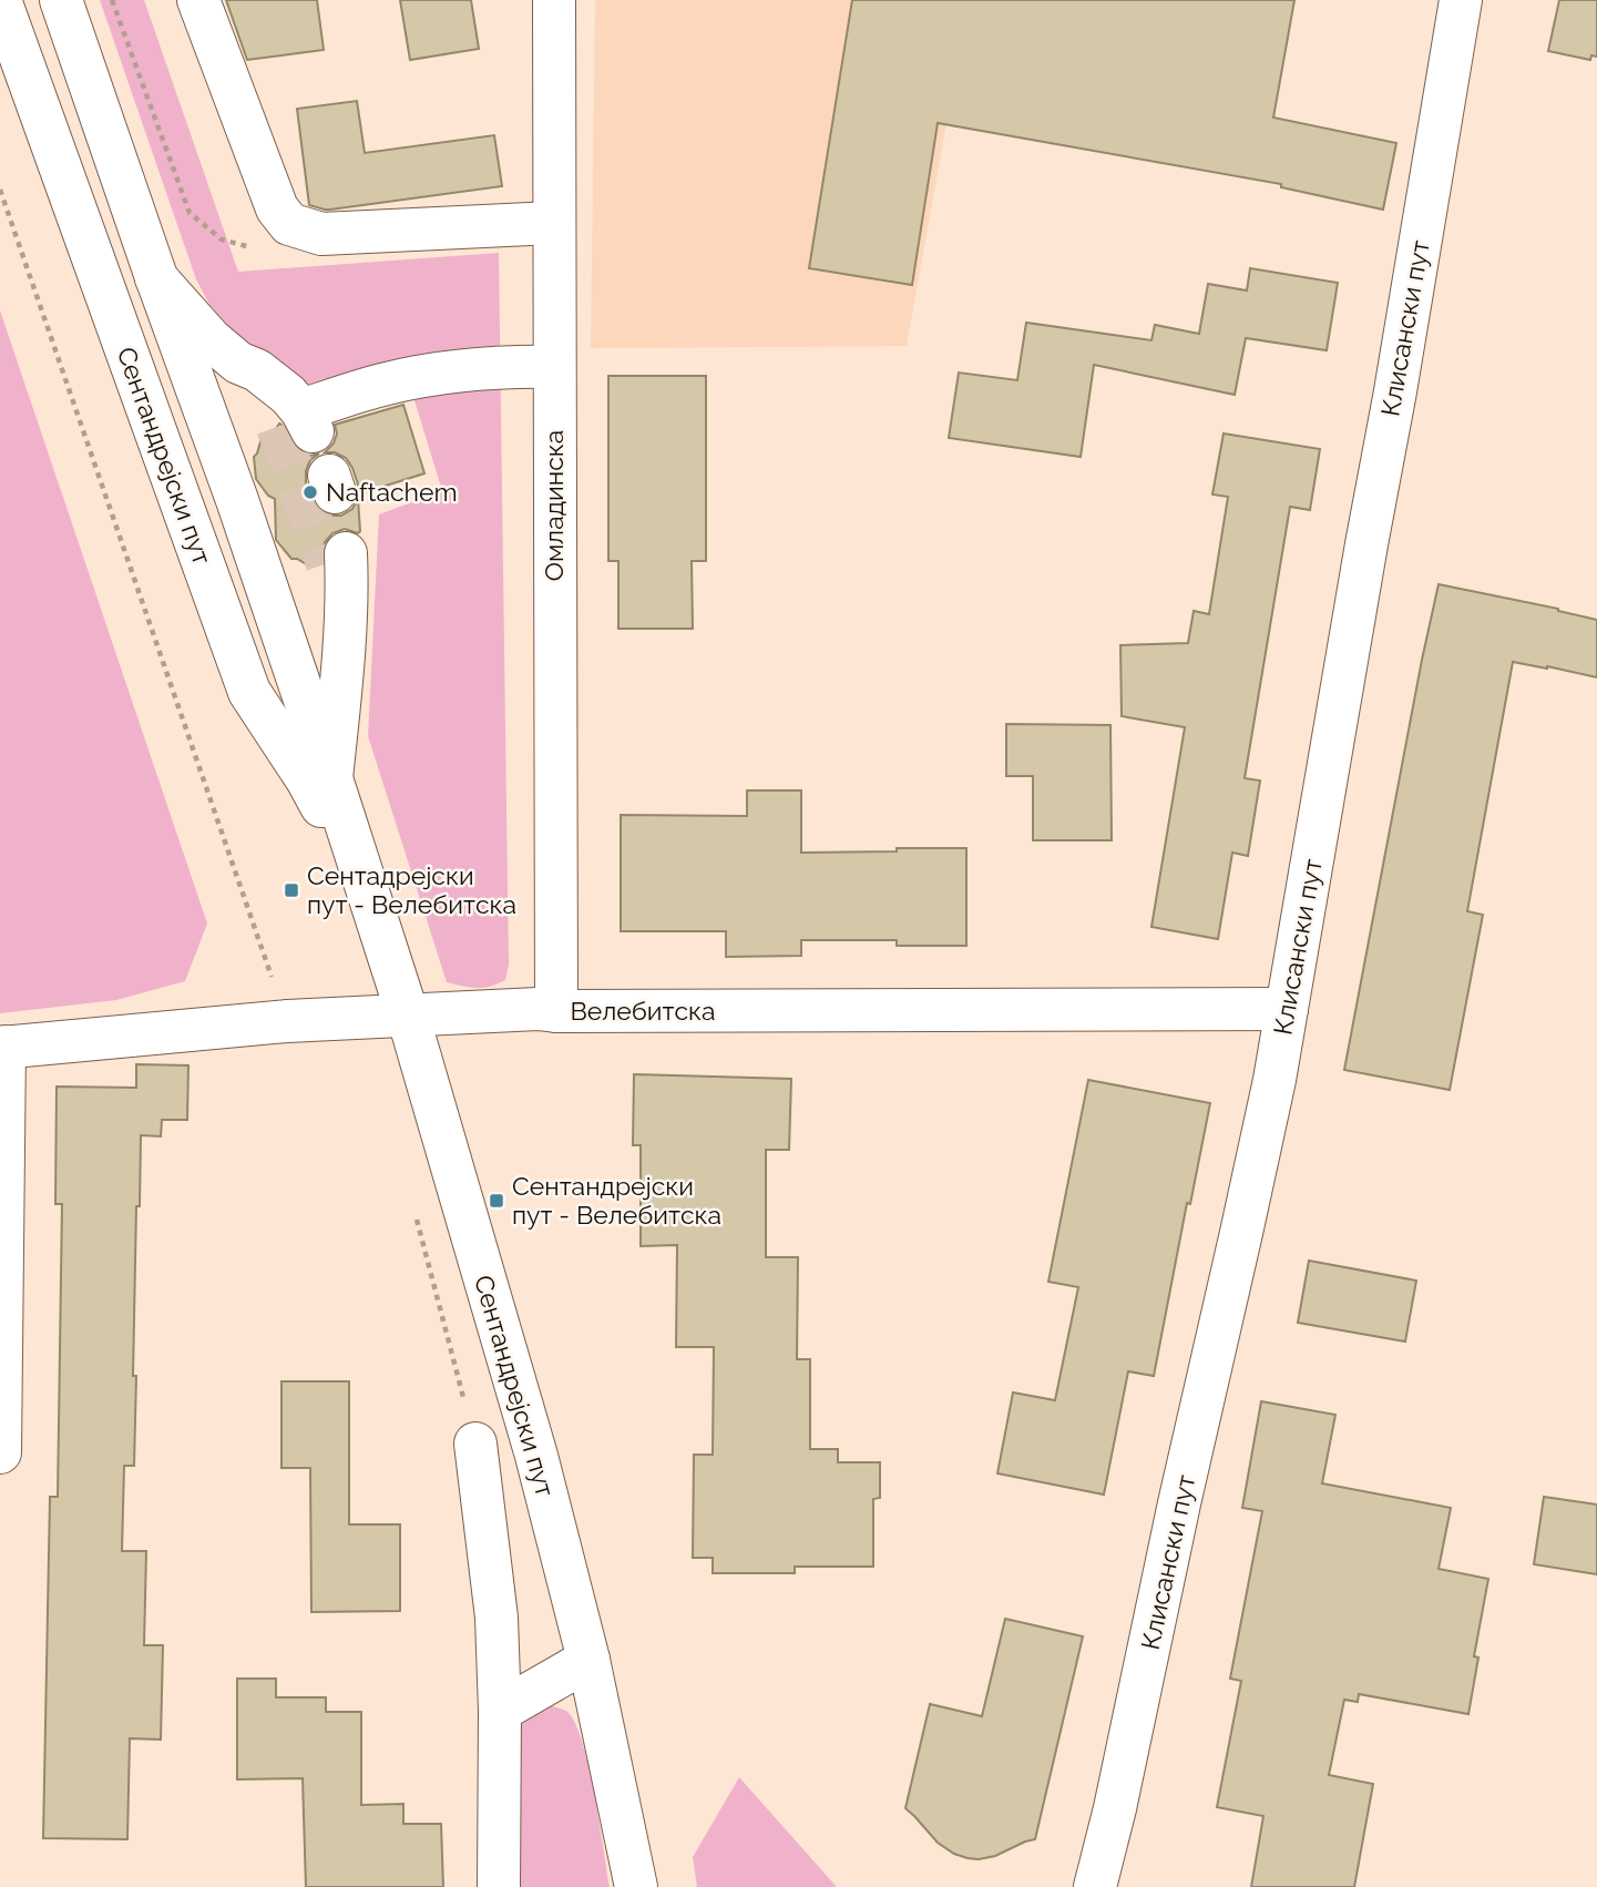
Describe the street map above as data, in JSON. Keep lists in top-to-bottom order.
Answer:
{
  "streets": {
    "street": [
      "Клисански пут",
      "Сентандрејски пут",
      "Омладинска",
      "Велебитска"
    ]
  },
  "crossings": [
    ["Клисански пут", "Велебитска"],
    ["Сентандрејски пут", "Велебитска"],
    ["Омладинска", "Велебитска"]
  ],
  "places": {
    "other": ["Naftachem"],
    "transit": ["Сентадрејски пут - Велебитска", "Сентандрејски пут - Велебитска"]
  }
}
